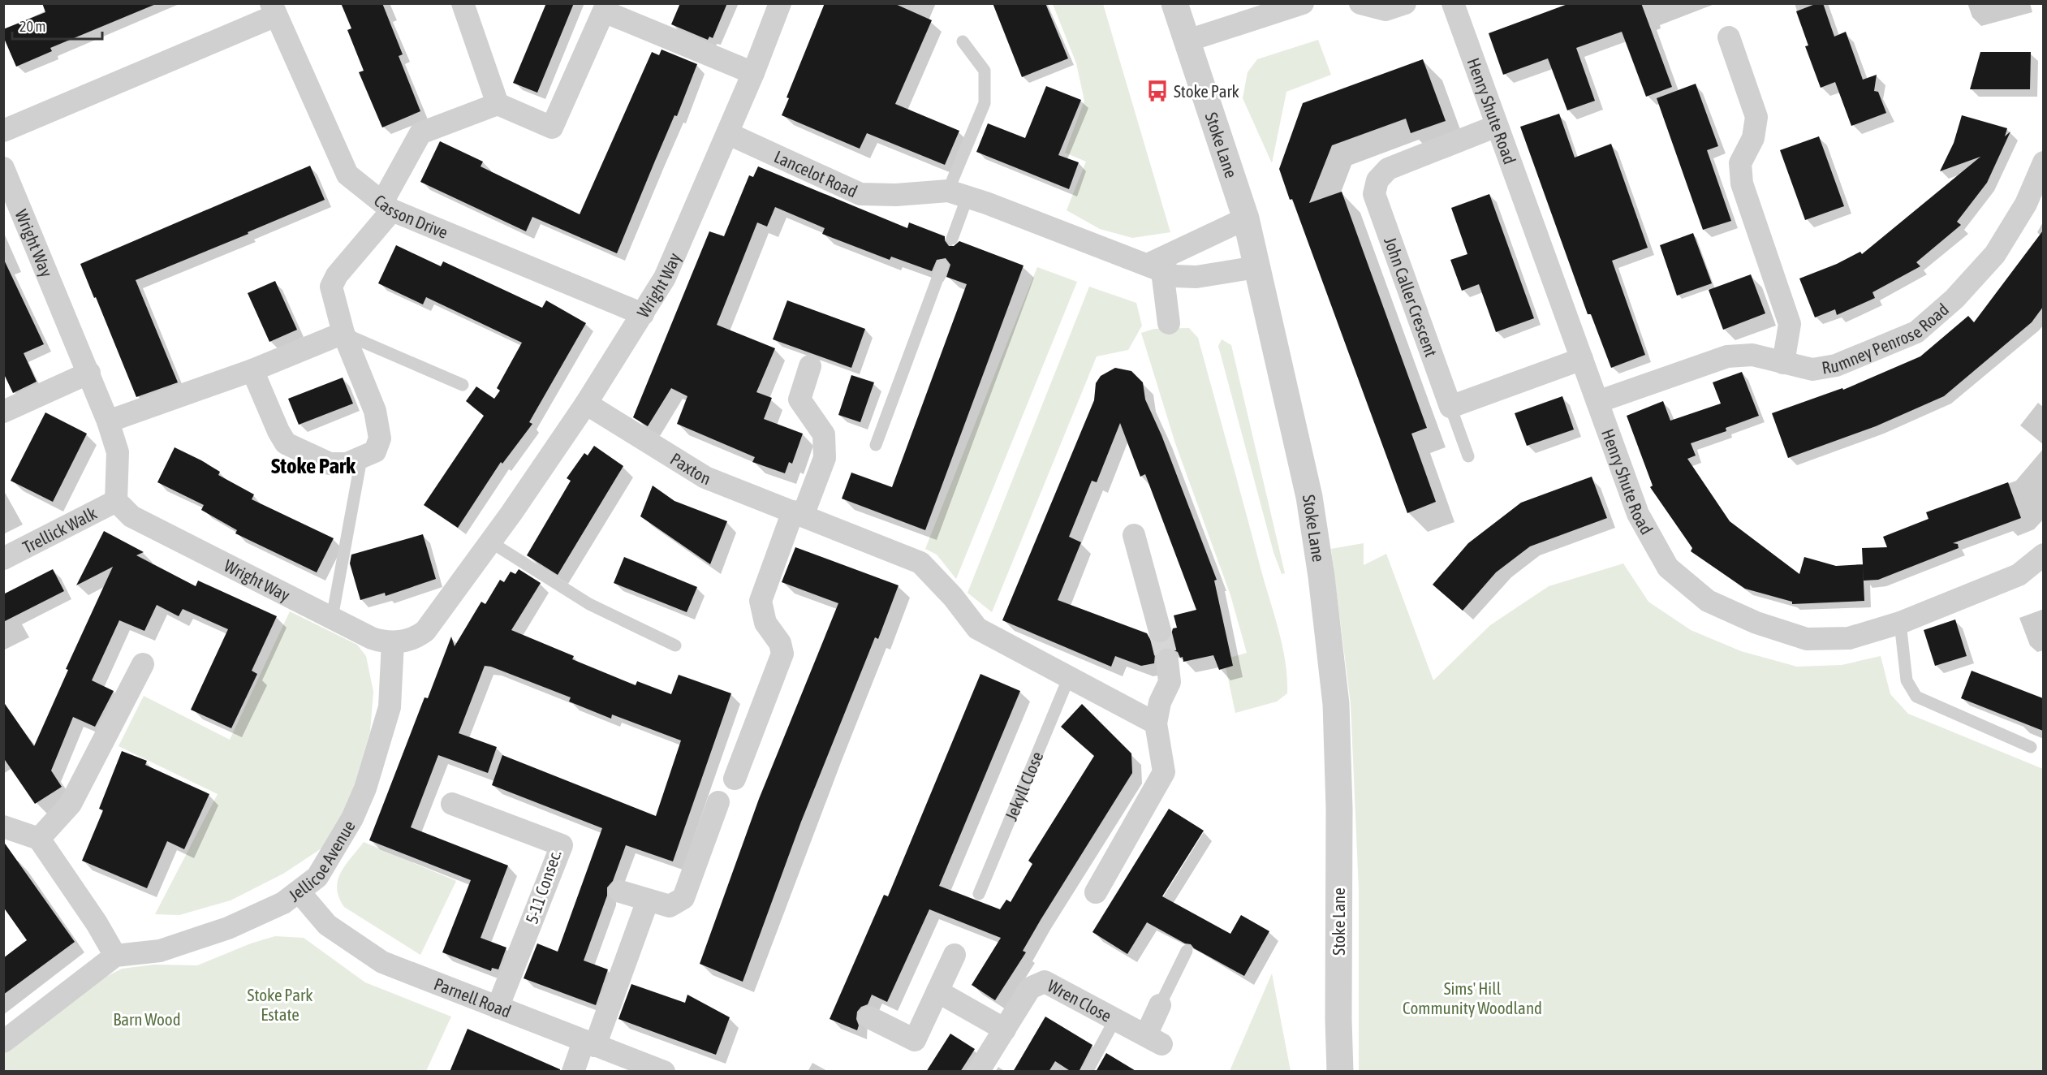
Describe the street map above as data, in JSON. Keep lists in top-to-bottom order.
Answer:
{
  "streets": {
    "street": [
      "Henry Shute Road",
      "Stoke Lane",
      "Lancelot Road",
      "Casson Drive",
      "Wright Way",
      "John Caller Crescent",
      "Rumney Penrose Road",
      "Paxton",
      "Trellick Walk",
      "Jellicoe Avenue",
      "5-11 Consec.",
      "Parnell Road",
      "Wren Close"
    ],
    "lane": ["Jekyll Close"]
  },
  "crossings": [
    ["Henry Shute Road", "John Caller Crescent"],
    ["Henry Shute Road", "Rumney Penrose Road"],
    ["Stoke Lane", "Lancelot Road"],
    ["Lancelot Road", "Wright Way"],
    ["Casson Drive", "Wright Way"],
    ["Wright Way", "Paxton"],
    ["Wright Way", "Trellick Walk"],
    ["Wright Way", "Jellicoe Avenue"],
    ["Paxton", "Jekyll Close"],
    ["Jellicoe Avenue", "Parnell Road"],
    ["5-11 Consec.", "Parnell Road"]
  ],
  "districts": ["Stoke Park"],
  "parks": ["Sims' Hill Community Woodland", "Stoke Park Estate", "Barn Wood"],
  "places": {
    "bus stop": ["Stoke Park"]
  },
  "scale_bar": "20 m"
}
